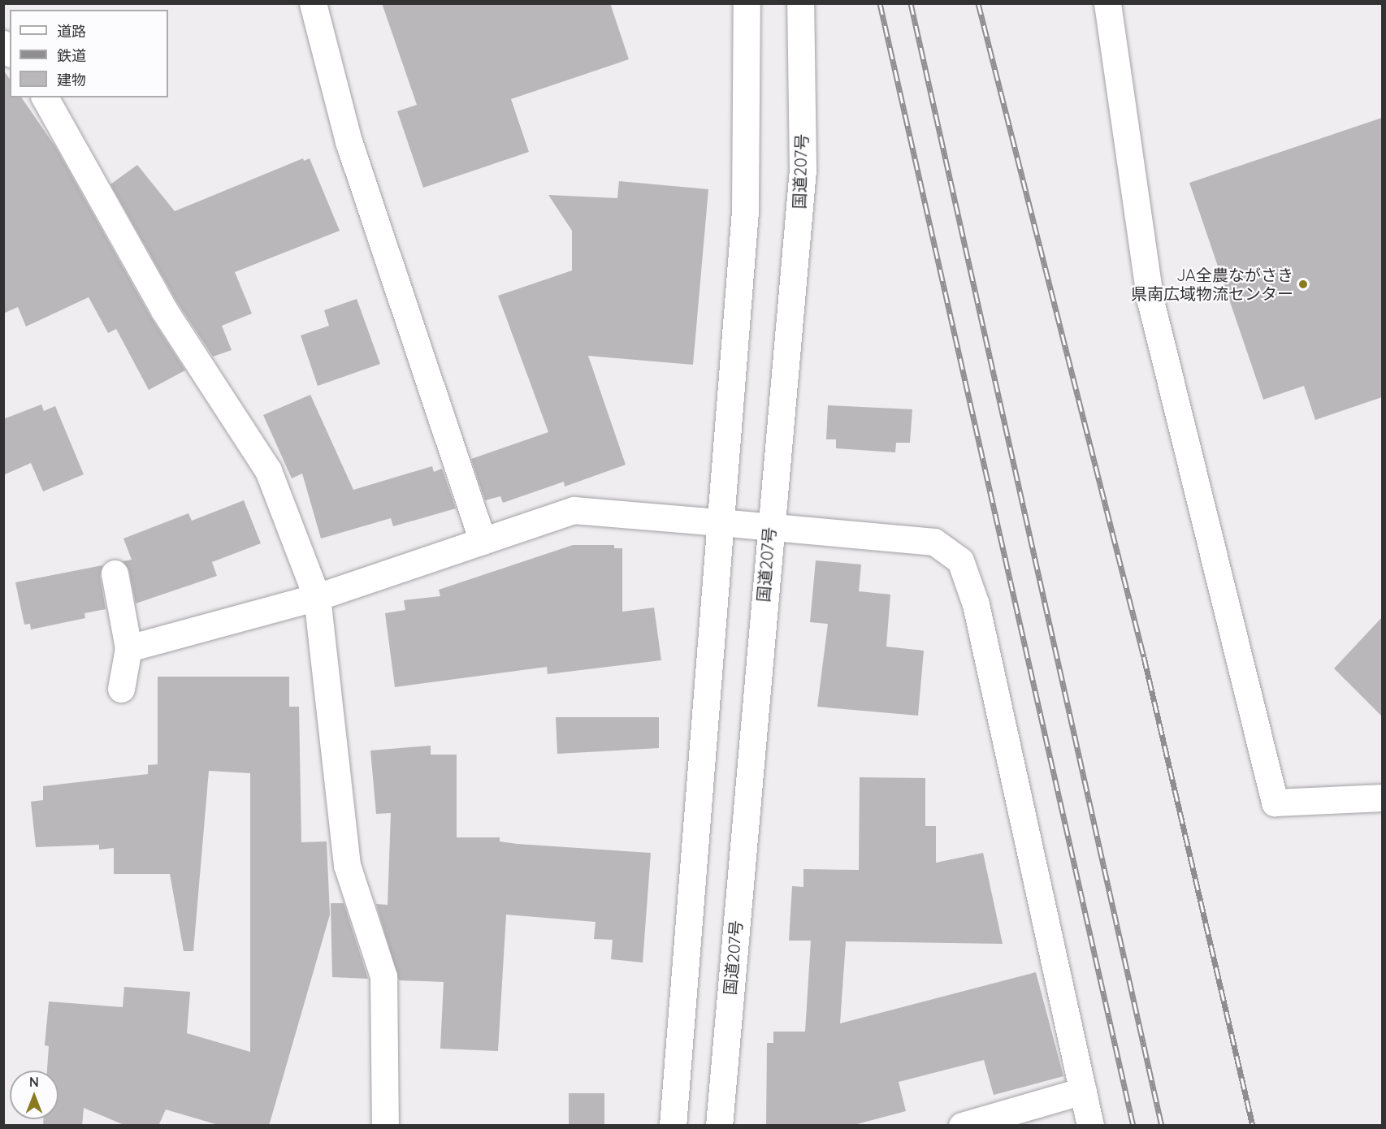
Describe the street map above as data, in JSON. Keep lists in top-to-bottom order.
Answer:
{
  "streets": {
    "street": ["国道207号"]
  },
  "places": ["JA全農ながさき 県南広域物流センター"],
  "legend": ["道路", "鉄道", "建物"],
  "north": "top"
}
